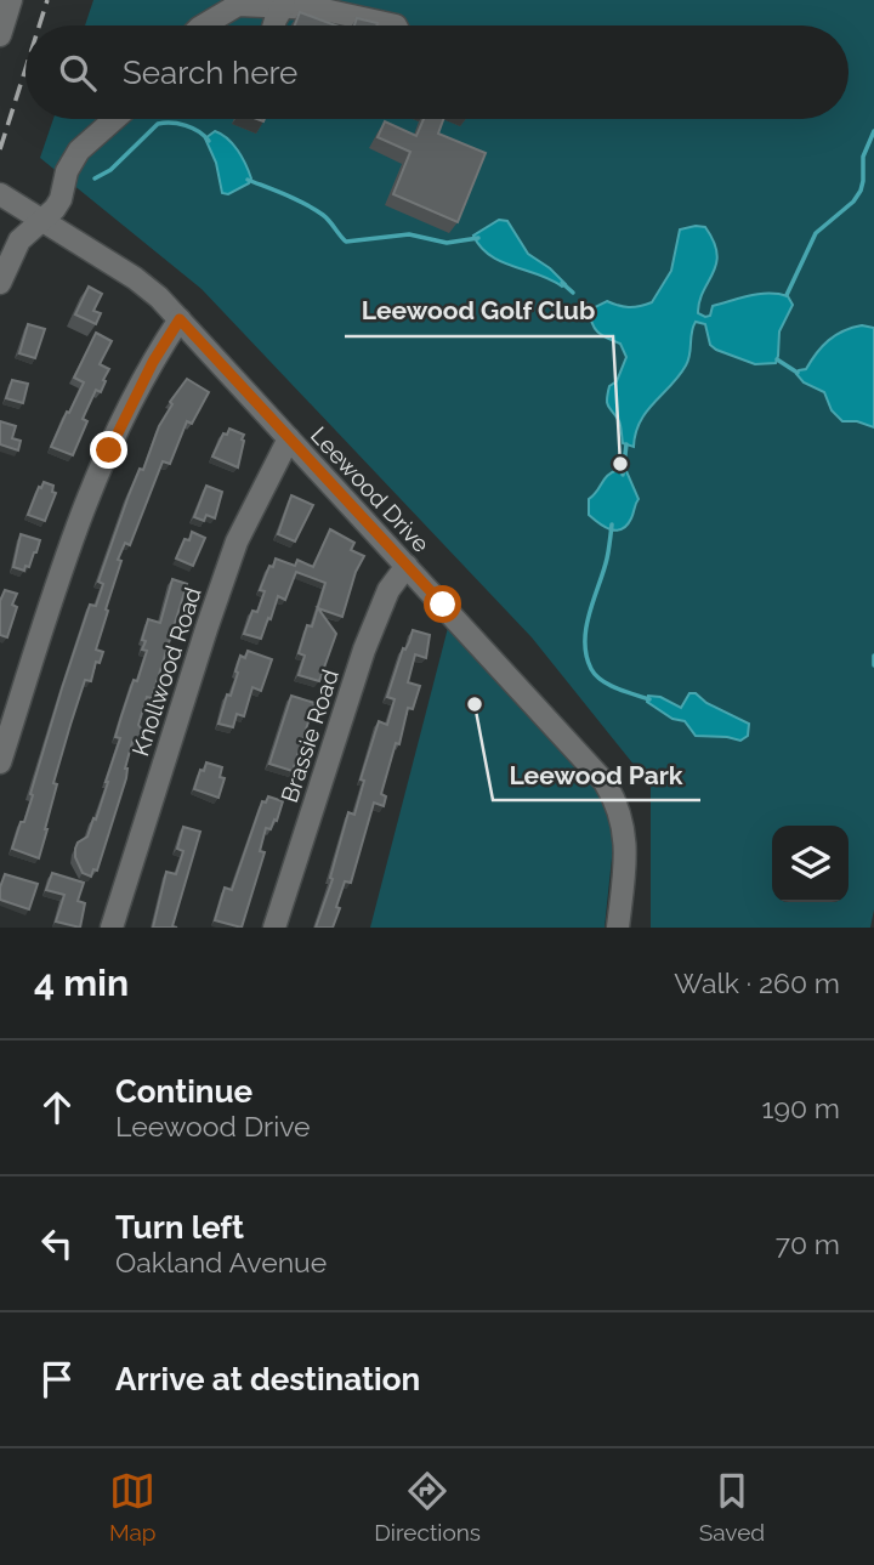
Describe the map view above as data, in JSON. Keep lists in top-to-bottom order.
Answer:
{
  "streets": {
    "street": ["Leewood Drive", "Knollwood Road", "Brassie Road"]
  },
  "crossings": [
    ["Leewood Drive", "Knollwood Road"],
    ["Leewood Drive", "Brassie Road"]
  ],
  "places": ["Leewood Golf Club", "Leewood Park"],
  "page": {
    "search": "Search here",
    "heading": ["4 min", "Walk · 260 m"],
    "list": [
      ["Continue", "Leewood Drive", "190 m"],
      ["Turn left", "Oakland Avenue", "70 m"],
      "Arrive at destination"
    ],
    "nav": ["Map", "Directions", "Saved"]
  }
}
